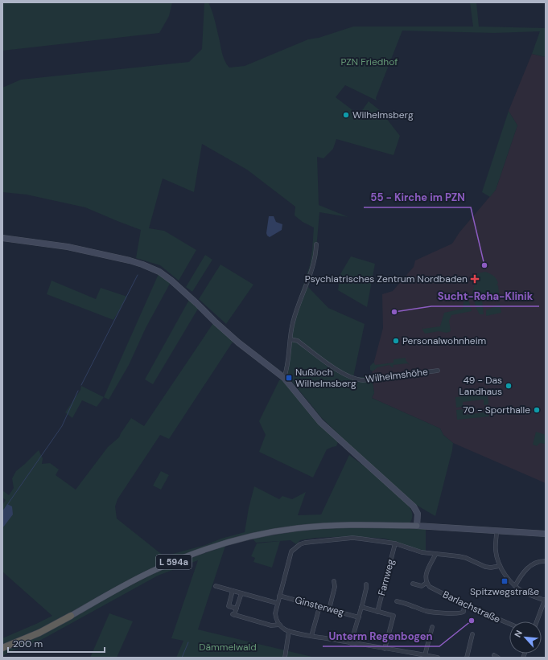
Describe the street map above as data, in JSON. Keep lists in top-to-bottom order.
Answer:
{
  "streets": {
    "highway": ["L 594a"],
    "street": [
      "Wilhelmshöhe",
      "Farnweg",
      "Ginsterweg",
      "Barlachstraße"
    ]
  },
  "parks": ["PZN Friedhof", "Dämmelwald"],
  "places": {
    "other": [
      "Wilhelmsberg",
      "55 - Kirche im PZN",
      "Sucht-Reha-Klinik",
      "Personalwohnheim",
      "49 - Das Landhaus",
      "70 - Sporthalle",
      "Unterm Regenbogen"
    ],
    "health": ["Psychiatrisches Zentrum Nordbaden"],
    "transit": ["Nußloch Wilhelmsberg", "Spitzwegstraße"]
  },
  "scale_bar": "200 m",
  "north": "top left"
}
